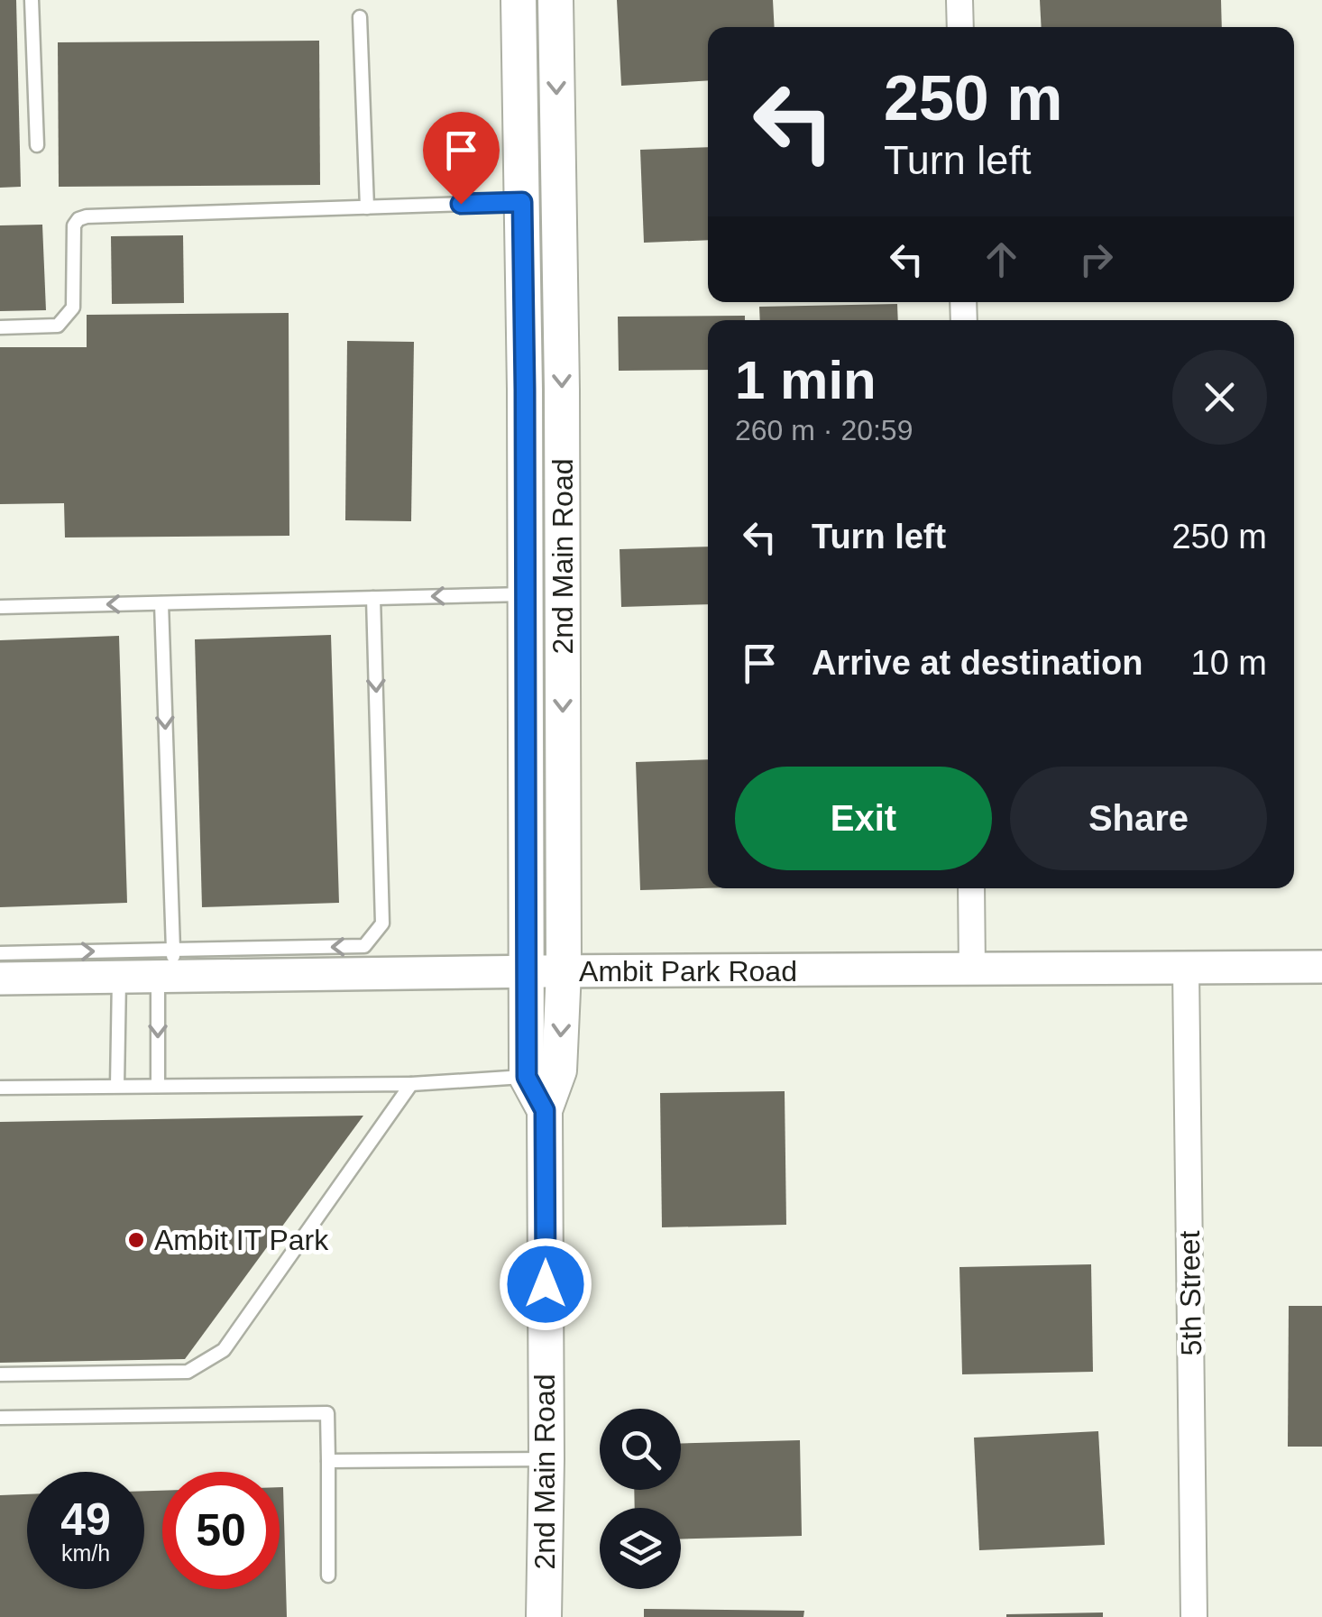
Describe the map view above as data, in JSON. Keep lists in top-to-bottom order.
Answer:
{
  "streets": {
    "main road": ["2nd Main Road"],
    "street": ["Ambit Park Road", "5th Street"]
  },
  "crossings": [
    ["2nd Main Road", "Ambit Park Road"],
    ["Ambit Park Road", "5th Street"]
  ],
  "places": ["Ambit IT Park"],
  "page": {
    "turn": ["250 m", "Turn left"],
    "heading": ["1 min", "260 m · 20:59"],
    "list": [
      {
        "name": "Turn left",
        "value": "250 m"
      },
      {
        "name": "Arrive at destination",
        "value": "10 m"
      }
    ],
    "buttons": ["Exit", "Share"],
    "speed": "49 km/h",
    "limit": "50"
  }
}
